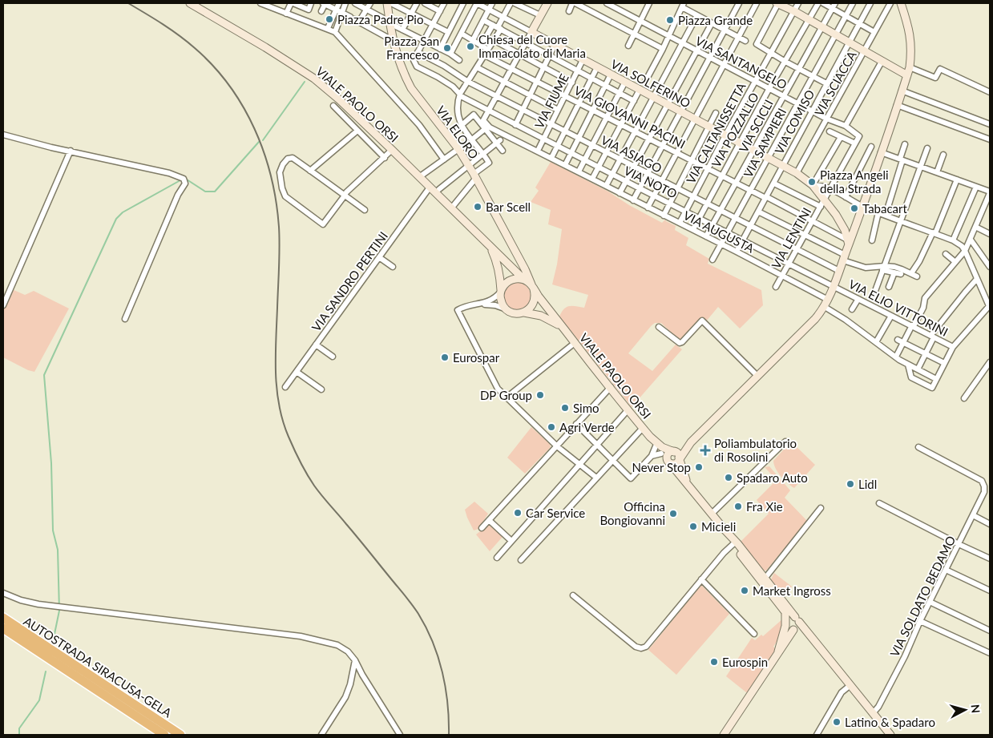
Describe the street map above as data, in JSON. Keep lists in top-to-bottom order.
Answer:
{
  "streets": {
    "highway": ["AUTOSTRADA SIRACUSA-GELA"],
    "street": [
      "VIA SANTANGELO",
      "VIA SOLFERINO",
      "VIA SCIACCA",
      "VIA FIUME",
      "VIALE PAOLO ORSI",
      "VIA GIOVANNI PACINI",
      "VIA COMISO",
      "VIA SCICLI",
      "VIA POZZALLO",
      "VIA ELORO",
      "VIA CALTANISSETTA",
      "VIA SAMPIERI",
      "VIA ASIAGO",
      "VIA NOTO",
      "VIA AUGUSTA",
      "VIA LENTINI",
      "VIA SANDRO PERTINI",
      "VIA ELIO VITTORINI",
      "VIA SOLDATO BEDAMO"
    ]
  },
  "crossings": [
    ["VIA SANTANGELO", "VIA SCIACCA"],
    ["VIA SANTANGELO", "VIA COMISO"],
    ["VIA SANTANGELO", "VIA SCICLI"],
    ["VIA SANTANGELO", "VIA POZZALLO"],
    ["VIA SANTANGELO", "VIA CALTANISSETTA"],
    ["VIA SANTANGELO", "VIA SAMPIERI"],
    ["VIA SANTANGELO", "VIA LENTINI"],
    ["VIA SOLFERINO", "VIA SCIACCA"],
    ["VIA SOLFERINO", "VIA FIUME"],
    ["VIA SOLFERINO", "VIA GIOVANNI PACINI"],
    ["VIA SOLFERINO", "VIA COMISO"],
    ["VIA SOLFERINO", "VIA SCICLI"],
    ["VIA SOLFERINO", "VIA POZZALLO"],
    ["VIA SOLFERINO", "VIA CALTANISSETTA"],
    ["VIA SOLFERINO", "VIA SAMPIERI"],
    ["VIA SOLFERINO", "VIA LENTINI"],
    ["VIA FIUME", "VIA GIOVANNI PACINI"],
    ["VIA FIUME", "VIA ASIAGO"],
    ["VIA FIUME", "VIA NOTO"],
    ["VIA FIUME", "VIA AUGUSTA"],
    ["VIALE PAOLO ORSI", "VIA ELORO"],
    ["VIALE PAOLO ORSI", "VIA SANDRO PERTINI"],
    ["VIA GIOVANNI PACINI", "VIA COMISO"],
    ["VIA GIOVANNI PACINI", "VIA SCICLI"],
    ["VIA GIOVANNI PACINI", "VIA POZZALLO"],
    ["VIA GIOVANNI PACINI", "VIA CALTANISSETTA"],
    ["VIA GIOVANNI PACINI", "VIA SAMPIERI"],
    ["VIA GIOVANNI PACINI", "VIA LENTINI"],
    ["VIA COMISO", "VIA ASIAGO"],
    ["VIA COMISO", "VIA NOTO"],
    ["VIA COMISO", "VIA AUGUSTA"],
    ["VIA SCICLI", "VIA ASIAGO"],
    ["VIA SCICLI", "VIA NOTO"],
    ["VIA SCICLI", "VIA AUGUSTA"],
    ["VIA POZZALLO", "VIA ASIAGO"],
    ["VIA POZZALLO", "VIA NOTO"],
    ["VIA POZZALLO", "VIA AUGUSTA"],
    ["VIA ELORO", "VIA SANDRO PERTINI"],
    ["VIA CALTANISSETTA", "VIA ASIAGO"],
    ["VIA CALTANISSETTA", "VIA NOTO"],
    ["VIA CALTANISSETTA", "VIA AUGUSTA"],
    ["VIA SAMPIERI", "VIA ASIAGO"],
    ["VIA SAMPIERI", "VIA NOTO"],
    ["VIA SAMPIERI", "VIA AUGUSTA"],
    ["VIA ASIAGO", "VIA NOTO"],
    ["VIA ASIAGO", "VIA LENTINI"],
    ["VIA NOTO", "VIA AUGUSTA"],
    ["VIA NOTO", "VIA LENTINI"],
    ["VIA NOTO", "VIA ELIO VITTORINI"],
    ["VIA AUGUSTA", "VIA LENTINI"]
  ],
  "places": {
    "other": [
      "Piazza Padre Pio",
      "Piazza Grande",
      "Chiesa del Cuore Immacolato di Maria",
      "Piazza San Francesco",
      "Piazza Angeli della Strada",
      "Bar Scell",
      "Tabacart",
      "Eurospar",
      "DP Group",
      "Simo",
      "Agri Verde",
      "Never Stop",
      "Spadaro Auto",
      "Lidl",
      "Fra Xie",
      "Car Service",
      "Officina Bongiovanni",
      "Micieli",
      "Market Ingross",
      "Eurospin",
      "Latino & Spadaro"
    ],
    "health": ["Poliambulatorio di Rosolini"]
  },
  "north": "right"
}
